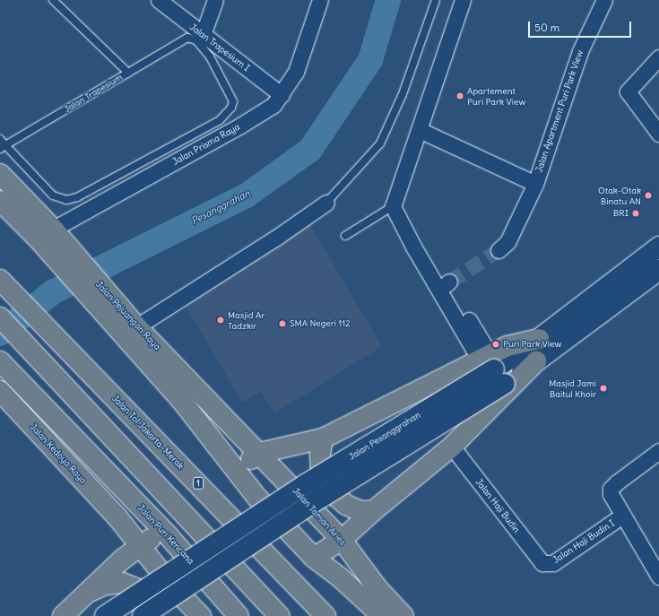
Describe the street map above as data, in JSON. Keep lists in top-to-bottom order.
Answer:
{
  "streets": {
    "main road": [
      "Jalan Pejuangan Raya",
      "Jalan Tol Jakarta–Merak",
      "Jalan Pesanggrahan",
      "Jalan Kedoya Raya",
      "1",
      "Jalan Taman Aries",
      "Jalan Puri Kencana"
    ],
    "street": [
      "Jalan Trapesium I",
      "Jalan Apartment Puri Park View",
      "Jalan Prisma Raya",
      "Jalan Haji Budin",
      "Jalan Haji Budin I"
    ],
    "lane": ["Jalan Trapesium"]
  },
  "crossings": [
    ["Jalan Trapesium I", "Jalan Prisma Raya"],
    ["Jalan Prisma Raya", "Jalan Pejuangan Raya"],
    ["Jalan Pejuangan Raya", "Jalan Taman Aries"],
    ["Jalan Haji Budin", "Jalan Haji Budin I"]
  ],
  "water": ["Pesanggrahan"],
  "places": [
    "Apartement Puri Park View",
    "Otak-Otak Binatu AN",
    "BRI",
    "Masjid Ar Tadzkir",
    "SMA Negeri 112",
    "Puri Park View",
    "Masjid Jami Baitul Khoir"
  ],
  "scale_bar": "50 m"
}
